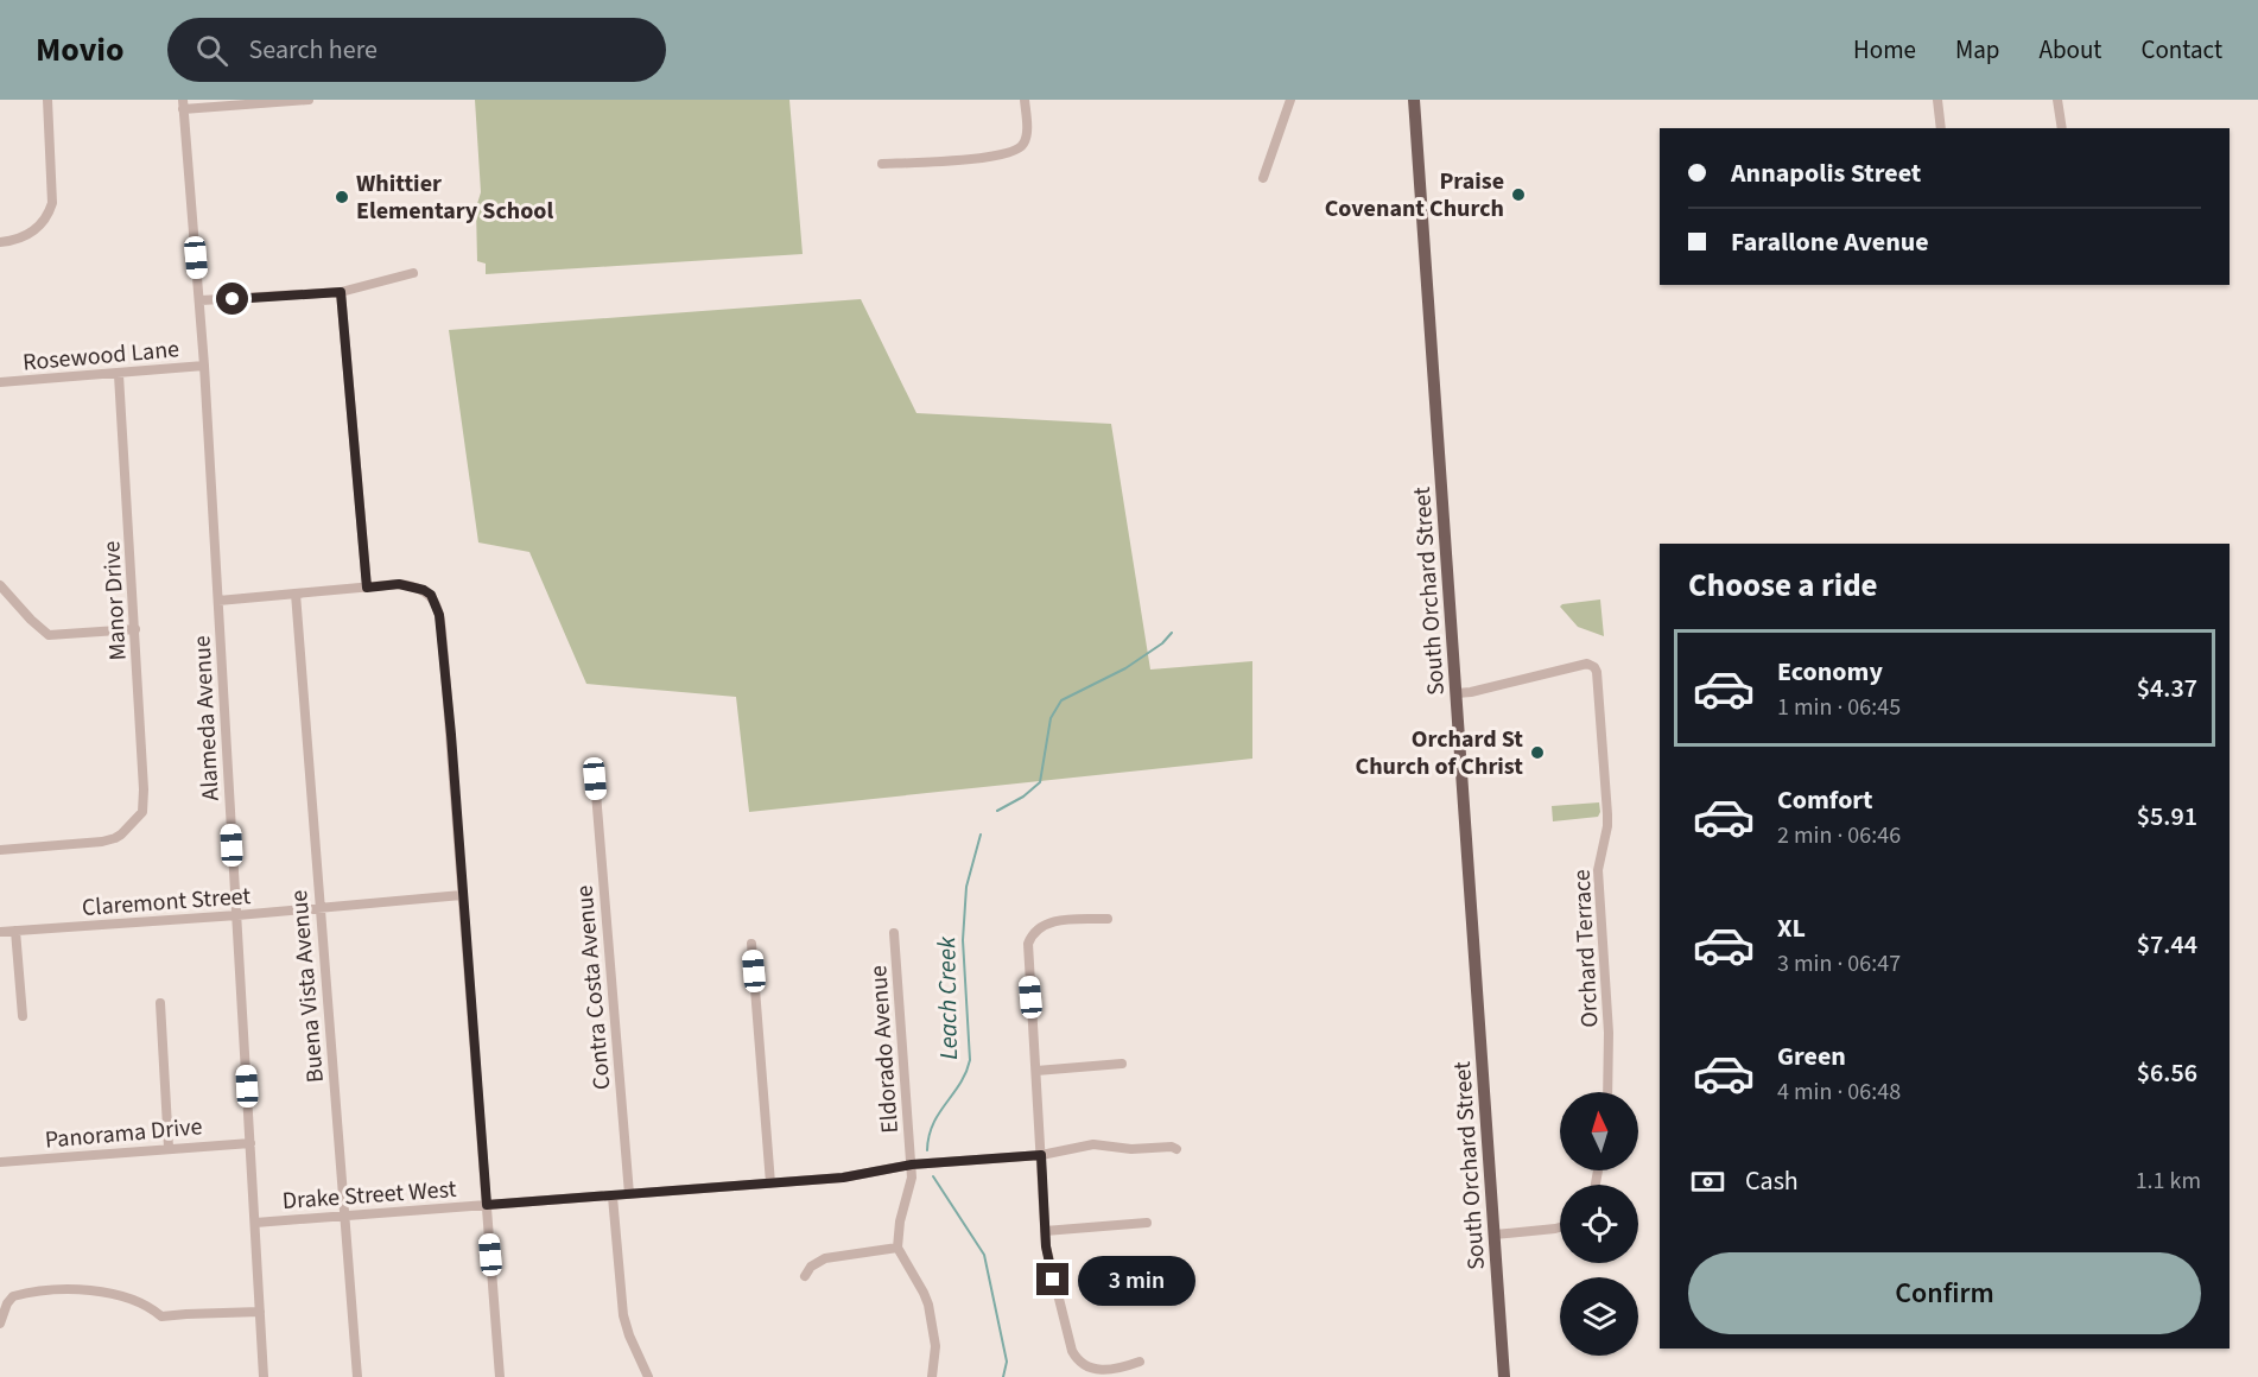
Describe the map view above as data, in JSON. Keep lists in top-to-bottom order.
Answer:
{
  "streets": {
    "main road": ["South Orchard Street"],
    "street": [
      "Rosewood Lane",
      "Manor Drive",
      "Alameda Avenue",
      "Claremont Street",
      "Orchard Terrace",
      "Buena Vista Avenue",
      "Contra Costa Avenue",
      "Eldorado Avenue",
      "Panorama Drive",
      "Drake Street West"
    ]
  },
  "crossings": [
    ["Rosewood Lane", "Manor Drive"],
    ["Rosewood Lane", "Alameda Avenue"],
    ["South Orchard Street", "Orchard Terrace"],
    ["Alameda Avenue", "Claremont Street"],
    ["Alameda Avenue", "Panorama Drive"],
    ["Alameda Avenue", "Drake Street West"],
    ["Claremont Street", "Buena Vista Avenue"],
    ["Buena Vista Avenue", "Drake Street West"],
    ["Contra Costa Avenue", "Drake Street West"]
  ],
  "water": ["Leach Creek"],
  "places": ["Praise Covenant Church", "Whittier Elementary School", "Orchard St Church of Christ"],
  "north": "top",
  "page": {
    "header": "Movio",
    "search": "Search here",
    "nav": [
      "Home",
      "Map",
      "About",
      "Contact"
    ],
    "banner": ["Annapolis Street", "Farallone Avenue"],
    "heading": "Choose a ride",
    "list": [
      {
        "name": "Economy",
        "note": "1 min · 06:45",
        "value": "$4.37"
      },
      {
        "name": "Comfort",
        "note": "2 min · 06:46",
        "value": "$5.91"
      },
      {
        "name": "XL",
        "note": "3 min · 06:47",
        "value": "$7.44"
      },
      {
        "name": "Green",
        "note": "4 min · 06:48",
        "value": "$6.56"
      }
    ],
    "pay": ["Cash", "1.1 km"],
    "buttons": "Confirm",
    "bubble": "3 min"
  }
}
